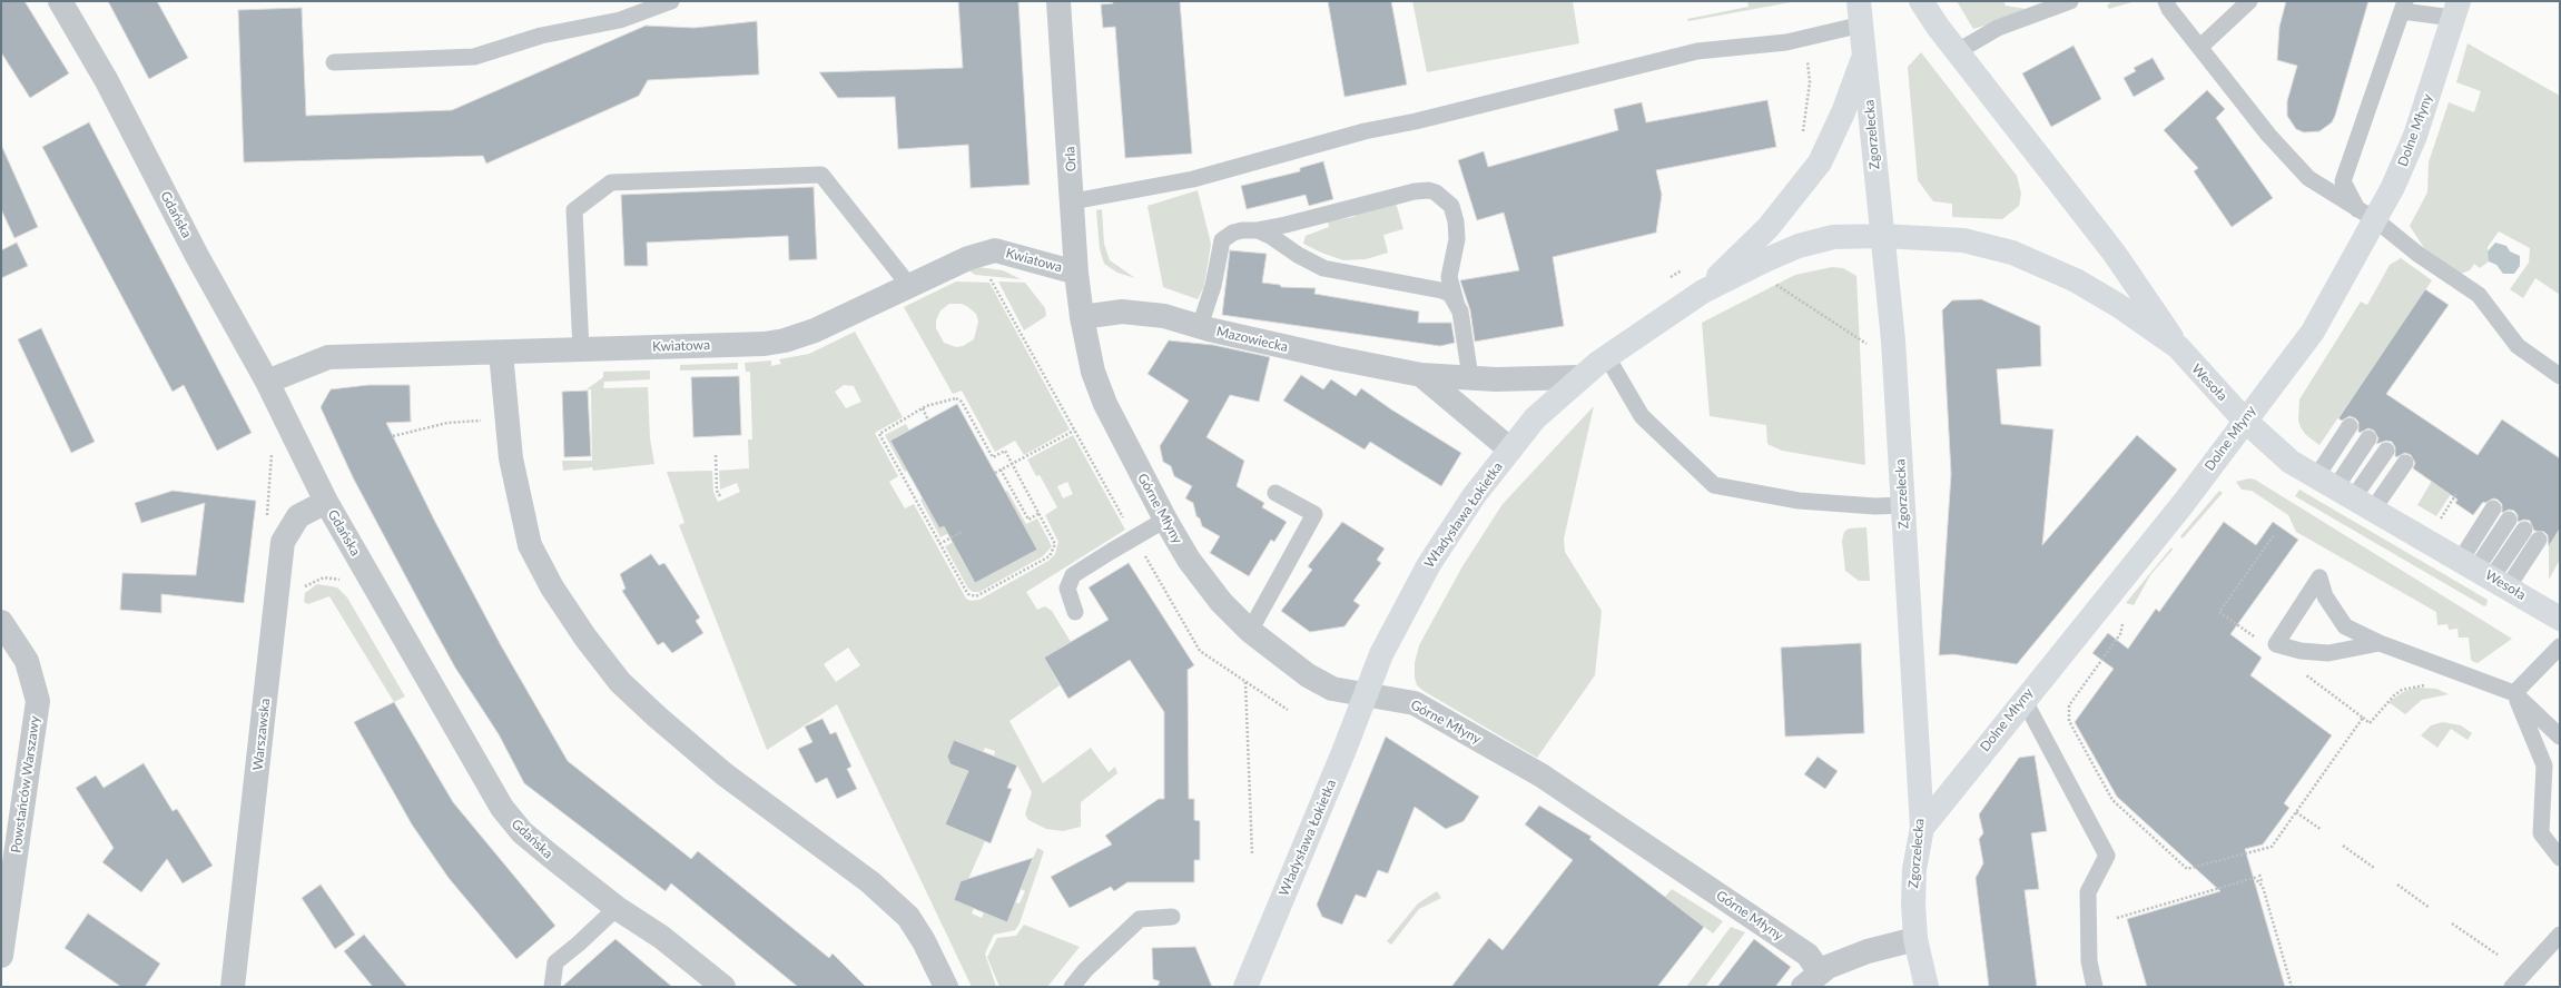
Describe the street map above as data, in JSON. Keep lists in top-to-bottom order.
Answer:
{
  "streets": {
    "street": [
      "Dolne Młyny",
      "Zgorzelecka",
      "Orla",
      "Gdańska",
      "Kwiatowa",
      "Mazowiecka",
      "Wesoła",
      "Górne Młyny",
      "Władysława Łokietka",
      "Warszawska",
      "Powstańców Warszawy"
    ]
  },
  "crossings": [
    ["Dolne Młyny", "Zgorzelecka"],
    ["Dolne Młyny", "Wesoła"],
    ["Zgorzelecka", "Wesoła"],
    ["Zgorzelecka", "Górne Młyny"],
    ["Zgorzelecka", "Władysława Łokietka"],
    ["Orla", "Kwiatowa"],
    ["Orla", "Mazowiecka"],
    ["Orla", "Górne Młyny"],
    ["Gdańska", "Kwiatowa"],
    ["Gdańska", "Warszawska"],
    ["Mazowiecka", "Górne Młyny"],
    ["Mazowiecka", "Władysława Łokietka"],
    ["Wesoła", "Władysława Łokietka"],
    ["Górne Młyny", "Władysława Łokietka"]
  ]
}
